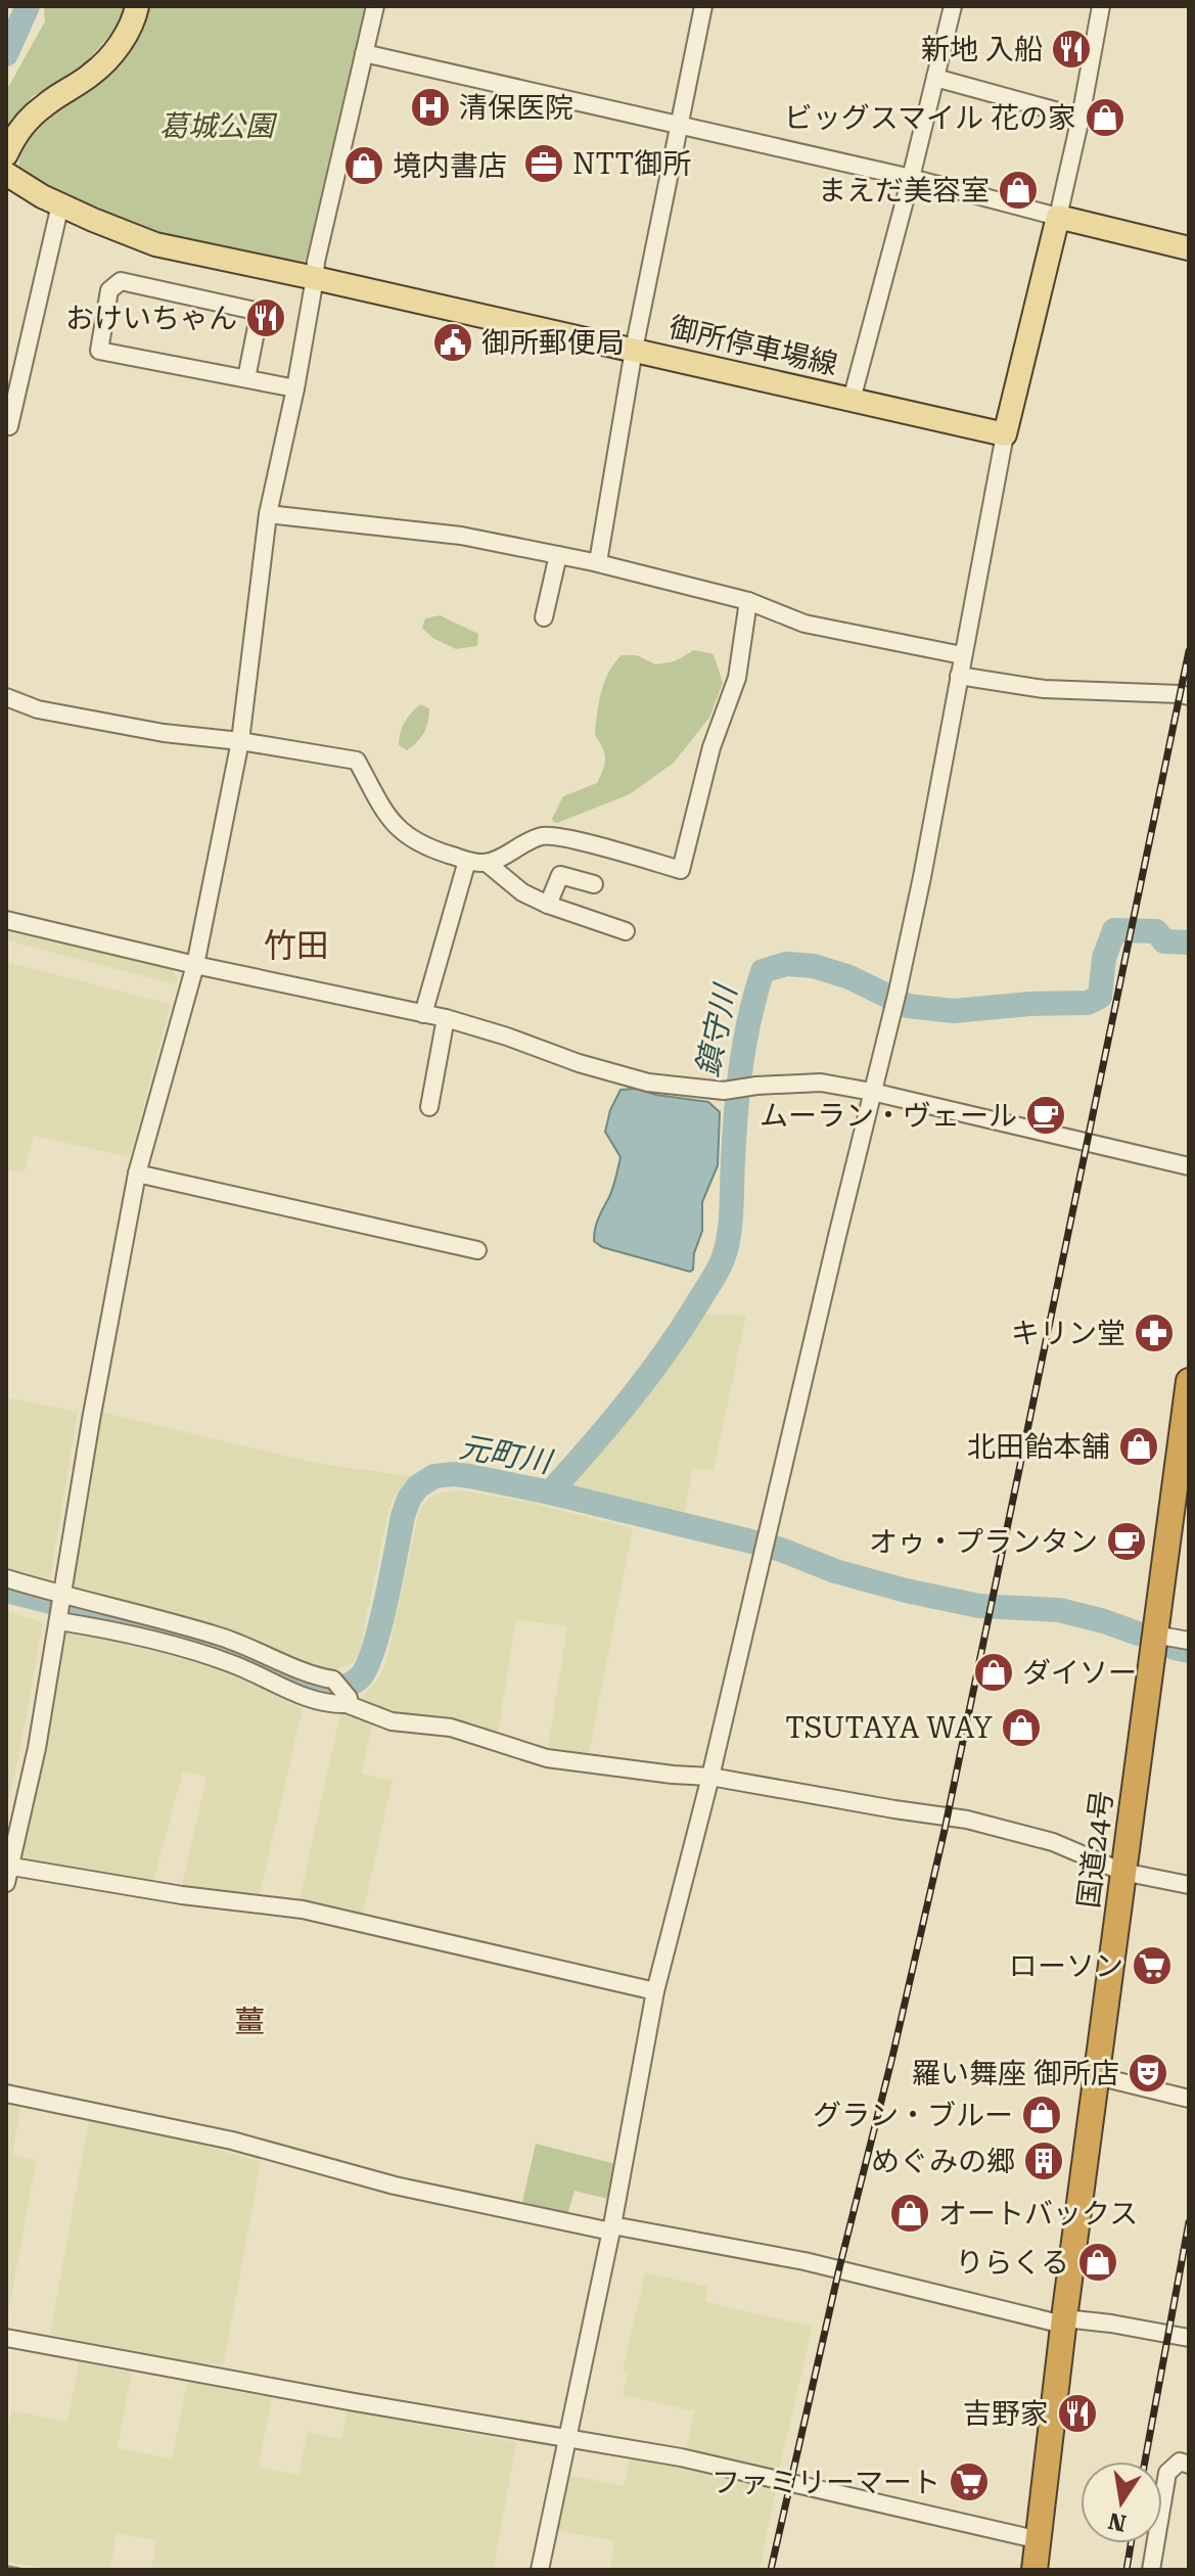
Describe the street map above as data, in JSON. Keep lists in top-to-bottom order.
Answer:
{
  "streets": {
    "highway": ["国道24号"],
    "main road": ["御所停車場線"]
  },
  "districts": ["竹田", "薑"],
  "water": ["鎮守川", "元町川"],
  "parks": ["葛城公園"],
  "places": {
    "restaurant": ["新地 入船", "おけいちゃん", "吉野家"],
    "hospital": ["清保医院"],
    "shop": [
      "ビッグスマイル 花の家",
      "境内書店",
      "まえだ美容室",
      "北田飴本舗",
      "ダイソー",
      "TSUTAYA WAY",
      "グラン・ブルー",
      "オートバックス",
      "りらくる"
    ],
    "office": ["NTT御所"],
    "public building": ["御所郵便局"],
    "cafe": ["ムーラン・ヴェール", "オゥ・プランタン"],
    "pharmacy": ["キリン堂"],
    "supermarket": ["ローソン", "ファミリーマート"],
    "theatre": ["羅い舞座 御所店"],
    "building": ["めぐみの郷"]
  },
  "north": "bottom"
}
